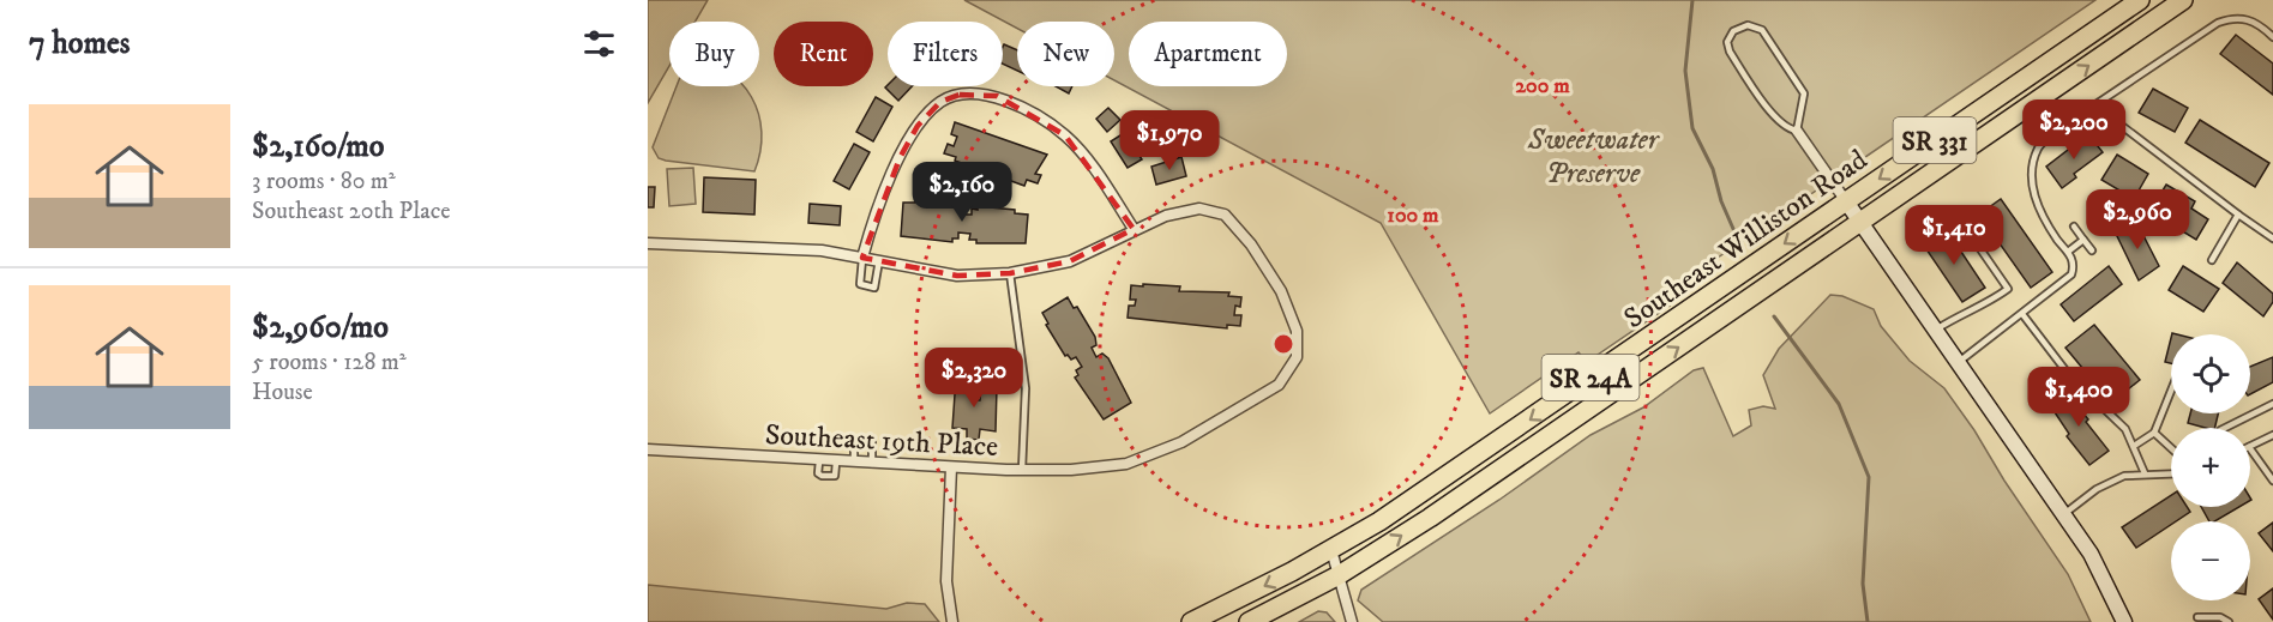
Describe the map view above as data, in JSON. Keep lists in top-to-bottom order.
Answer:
{
  "streets": {
    "highway": ["SR 331", "Southeast Williston Road", "SR 24A"],
    "street": ["Southeast 19th Place"]
  },
  "parks": ["Sweetwater Preserve"],
  "page": {
    "heading": "7 homes",
    "chip": [
      "Buy",
      "Rent",
      "Filters",
      "New",
      "Apartment"
    ],
    "list": [
      {
        "name": "$2,160/mo",
        "note": "3 rooms · 80 m² · Southeast 20th Place"
      },
      {
        "name": "$2,960/mo",
        "note": "5 rooms · 128 m² · House"
      }
    ],
    "price": [
      "$2,200",
      "$1,970",
      "$2,160",
      "$2,960",
      "$1,410",
      "$2,320",
      "$1,400"
    ],
    "map_buttons": ["+", "−"]
  },
  "rings": ["200 m", "100 m"]
}
